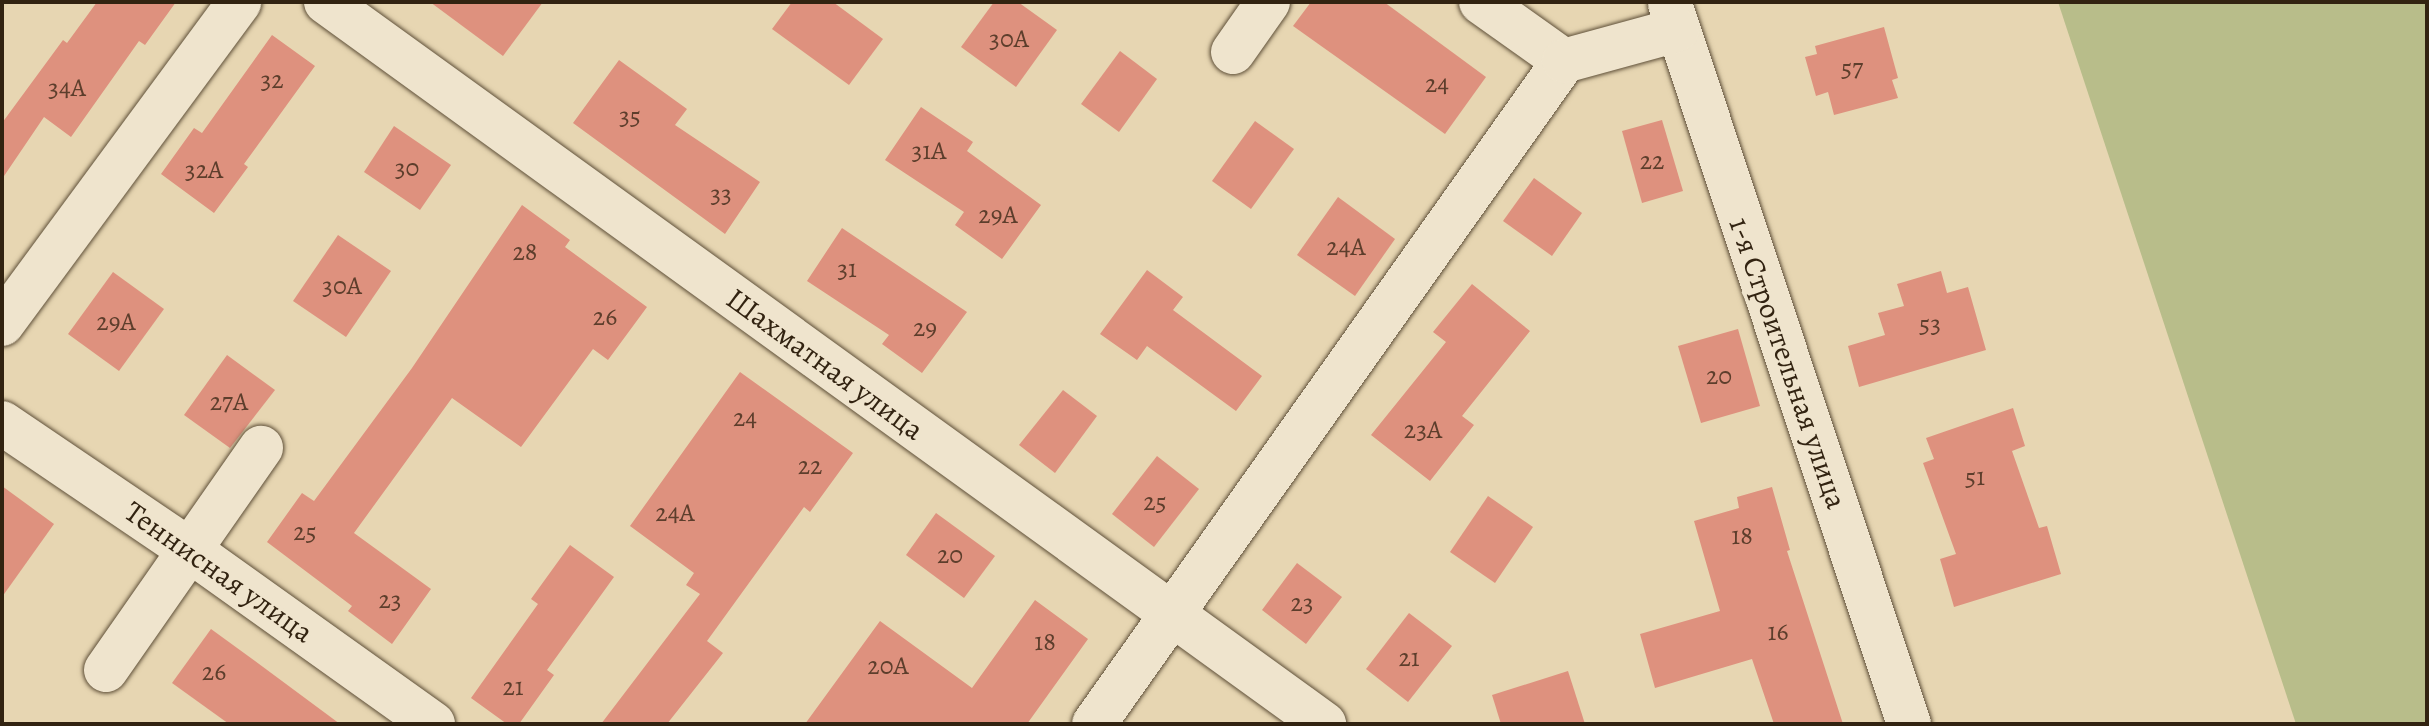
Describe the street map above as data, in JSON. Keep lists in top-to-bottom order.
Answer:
{
  "streets": {
    "street": ["1-я Строительная улица", "Шахматная улица", "Теннисная улица"]
  },
  "house_numbers": [
    "30А",
    "57",
    "32",
    "24",
    "34А",
    "35",
    "31А",
    "22",
    "30",
    "32А",
    "33",
    "29А",
    "24А",
    "28",
    "31",
    "30А",
    "26",
    "29А",
    "53",
    "29",
    "20",
    "27А",
    "24",
    "23А",
    "22",
    "51",
    "25",
    "24А",
    "25",
    "18",
    "20",
    "23",
    "23",
    "16",
    "18",
    "21",
    "20А",
    "26",
    "21"
  ]
}
